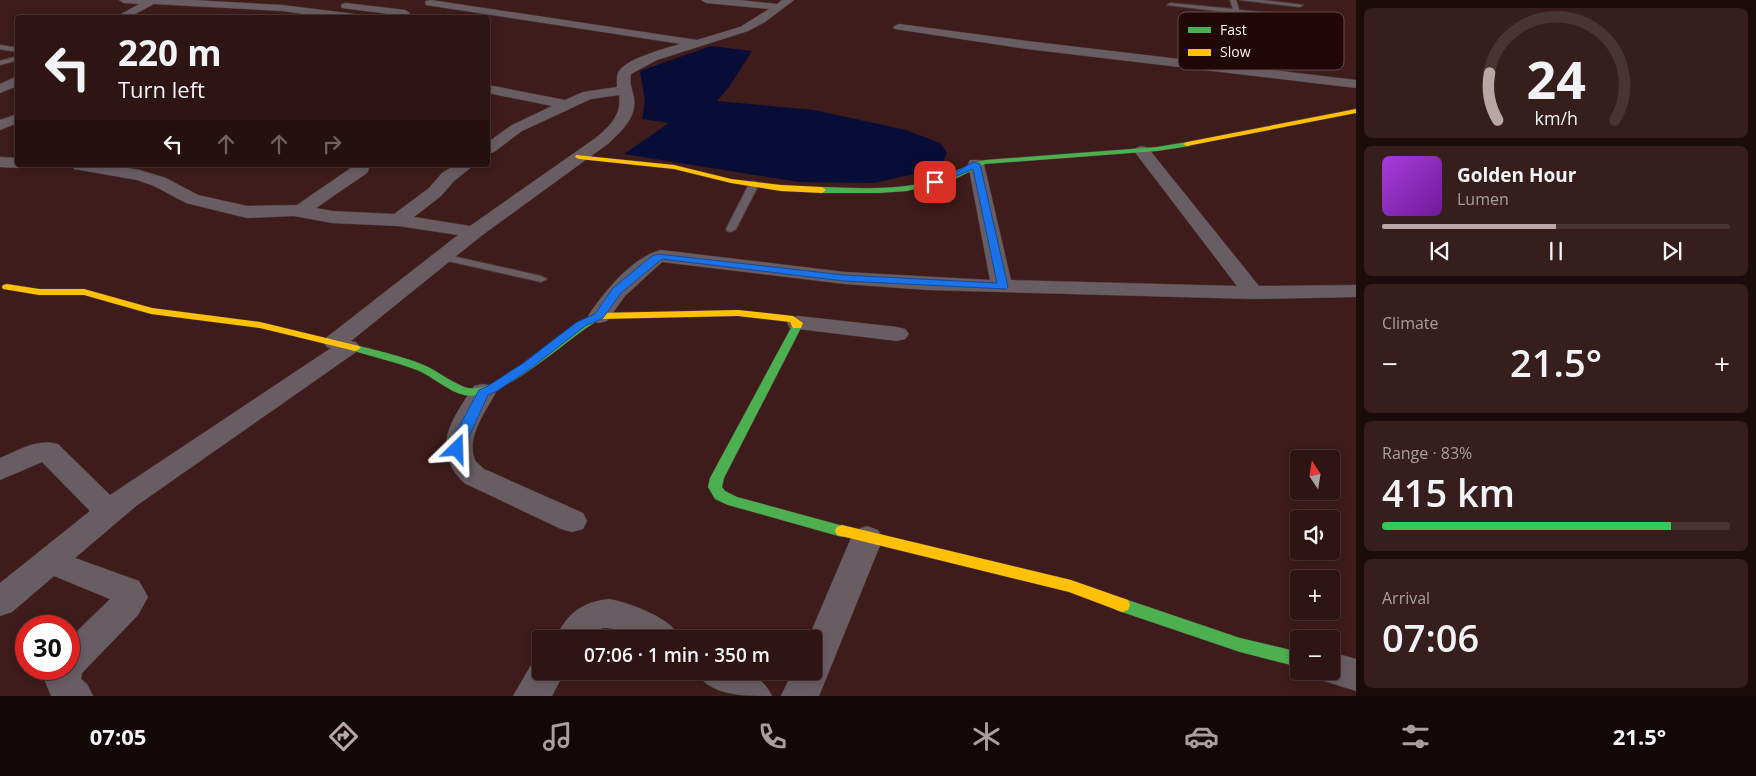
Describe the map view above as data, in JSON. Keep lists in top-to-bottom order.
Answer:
{
  "legend": ["Fast", "Slow"],
  "north": "top",
  "page": {
    "turn": ["220 m", "Turn left"],
    "song": ["Golden Hour", "Lumen"],
    "tile": [
      "Climate",
      ["Range · 83%", "415 km"],
      ["Arrival", "07:06"]
    ],
    "heat": ["−", "21.5°", "+"],
    "map_buttons": ["+", "−"],
    "limit": "30",
    "trip": "07:06 · 1 min · 350 m",
    "tabs": ["07:05", "21.5°"],
    "gauge": ["24", "km/h"]
  }
}
